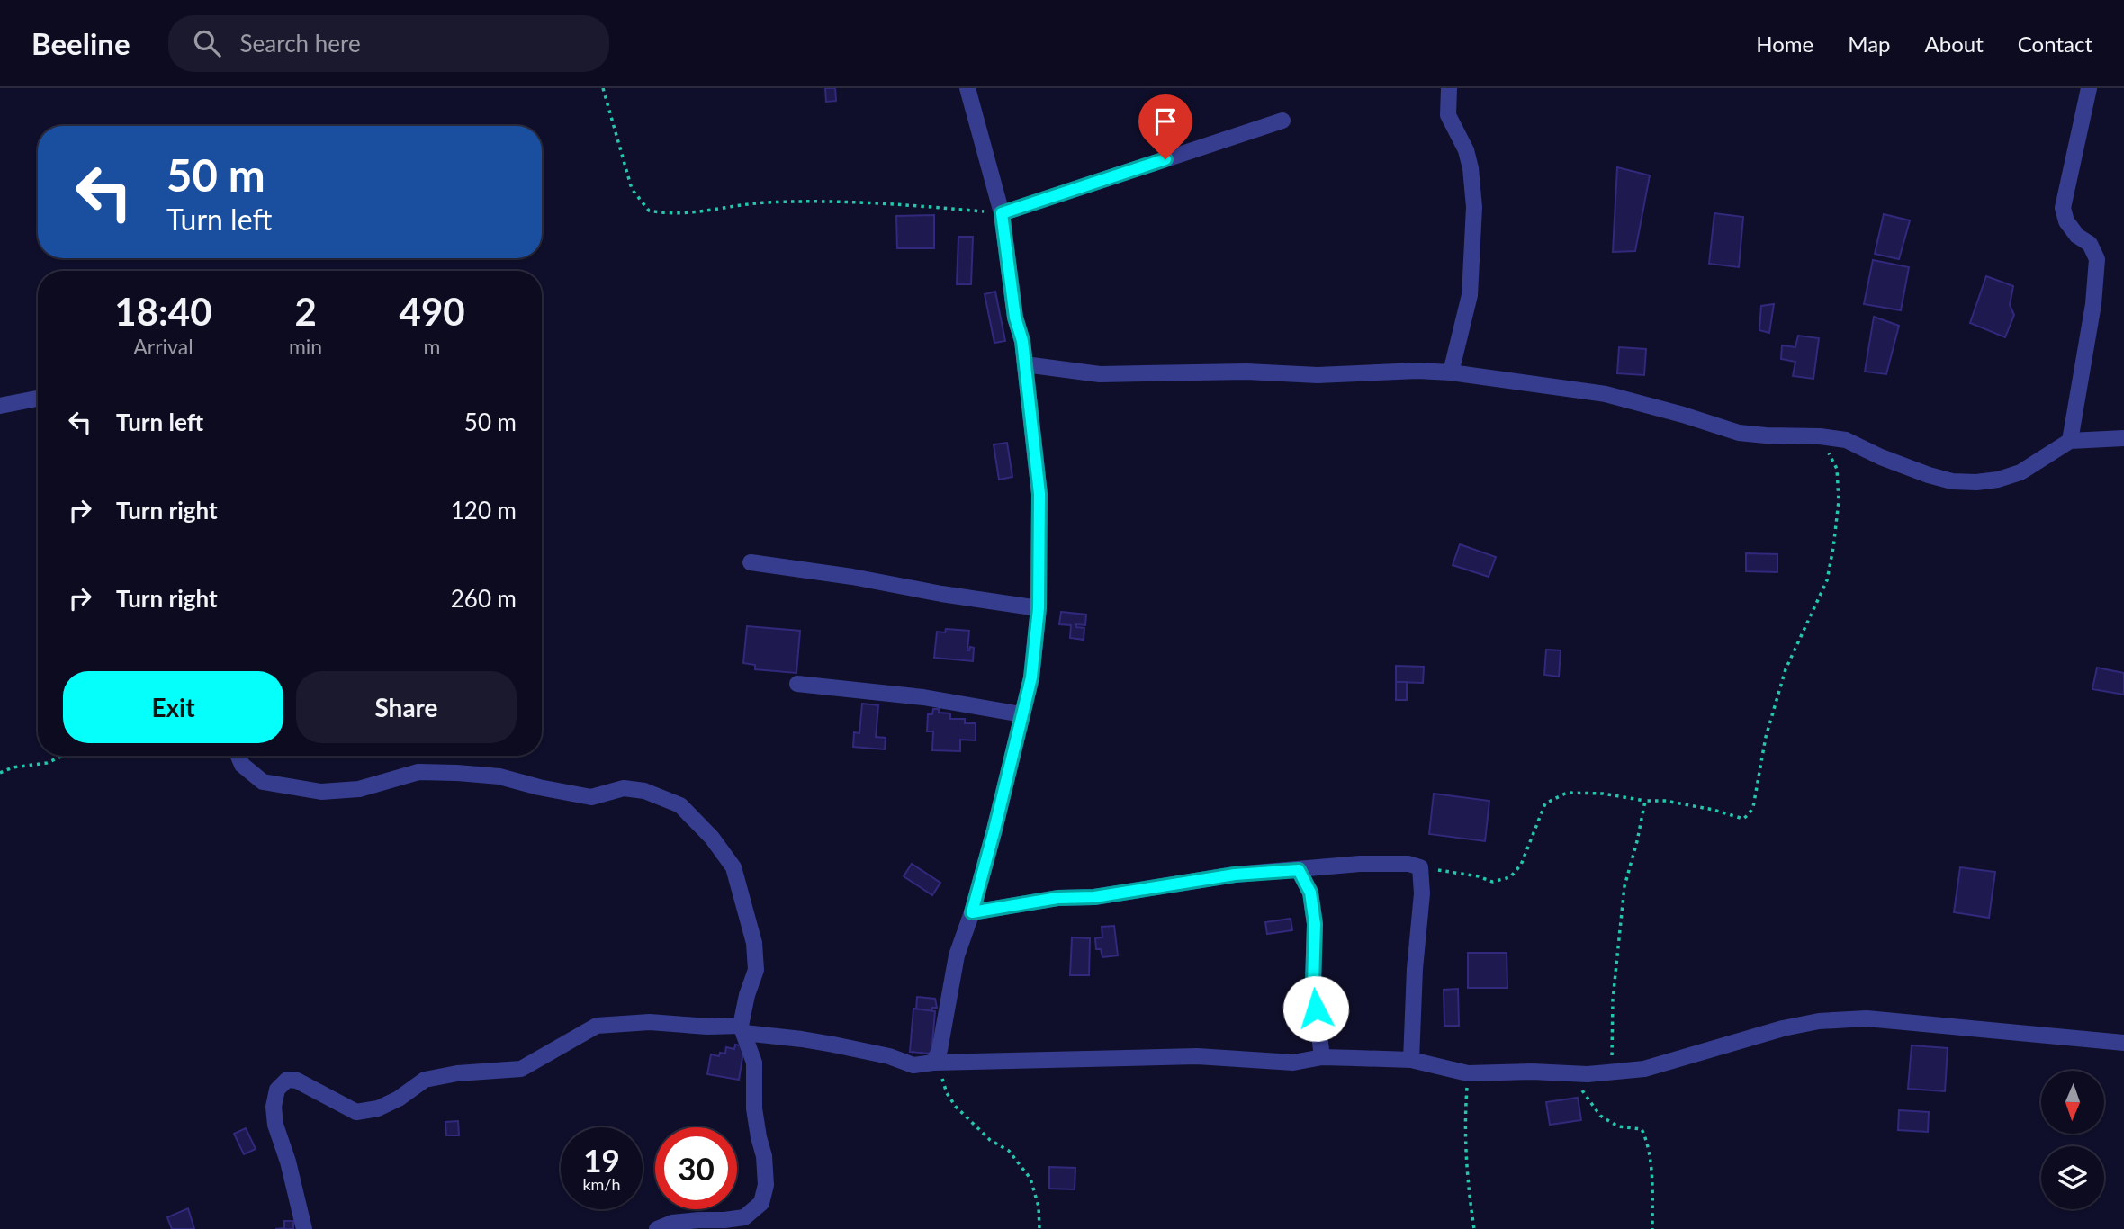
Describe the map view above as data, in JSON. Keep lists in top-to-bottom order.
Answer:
{
  "north": "bottom",
  "page": {
    "header": "Beeline",
    "search": "Search here",
    "nav": [
      "Home",
      "Map",
      "About",
      "Contact"
    ],
    "turn": ["50 m", "Turn left"],
    "eta": [
      "18:40",
      "Arrival",
      "2",
      "min",
      "490",
      "m"
    ],
    "list": [
      {
        "name": "Turn left",
        "value": "50 m"
      },
      {
        "name": "Turn right",
        "value": "120 m"
      },
      {
        "name": "Turn right",
        "value": "260 m"
      }
    ],
    "buttons": ["Exit", "Share"],
    "speed": "19 km/h",
    "limit": "30"
  }
}
